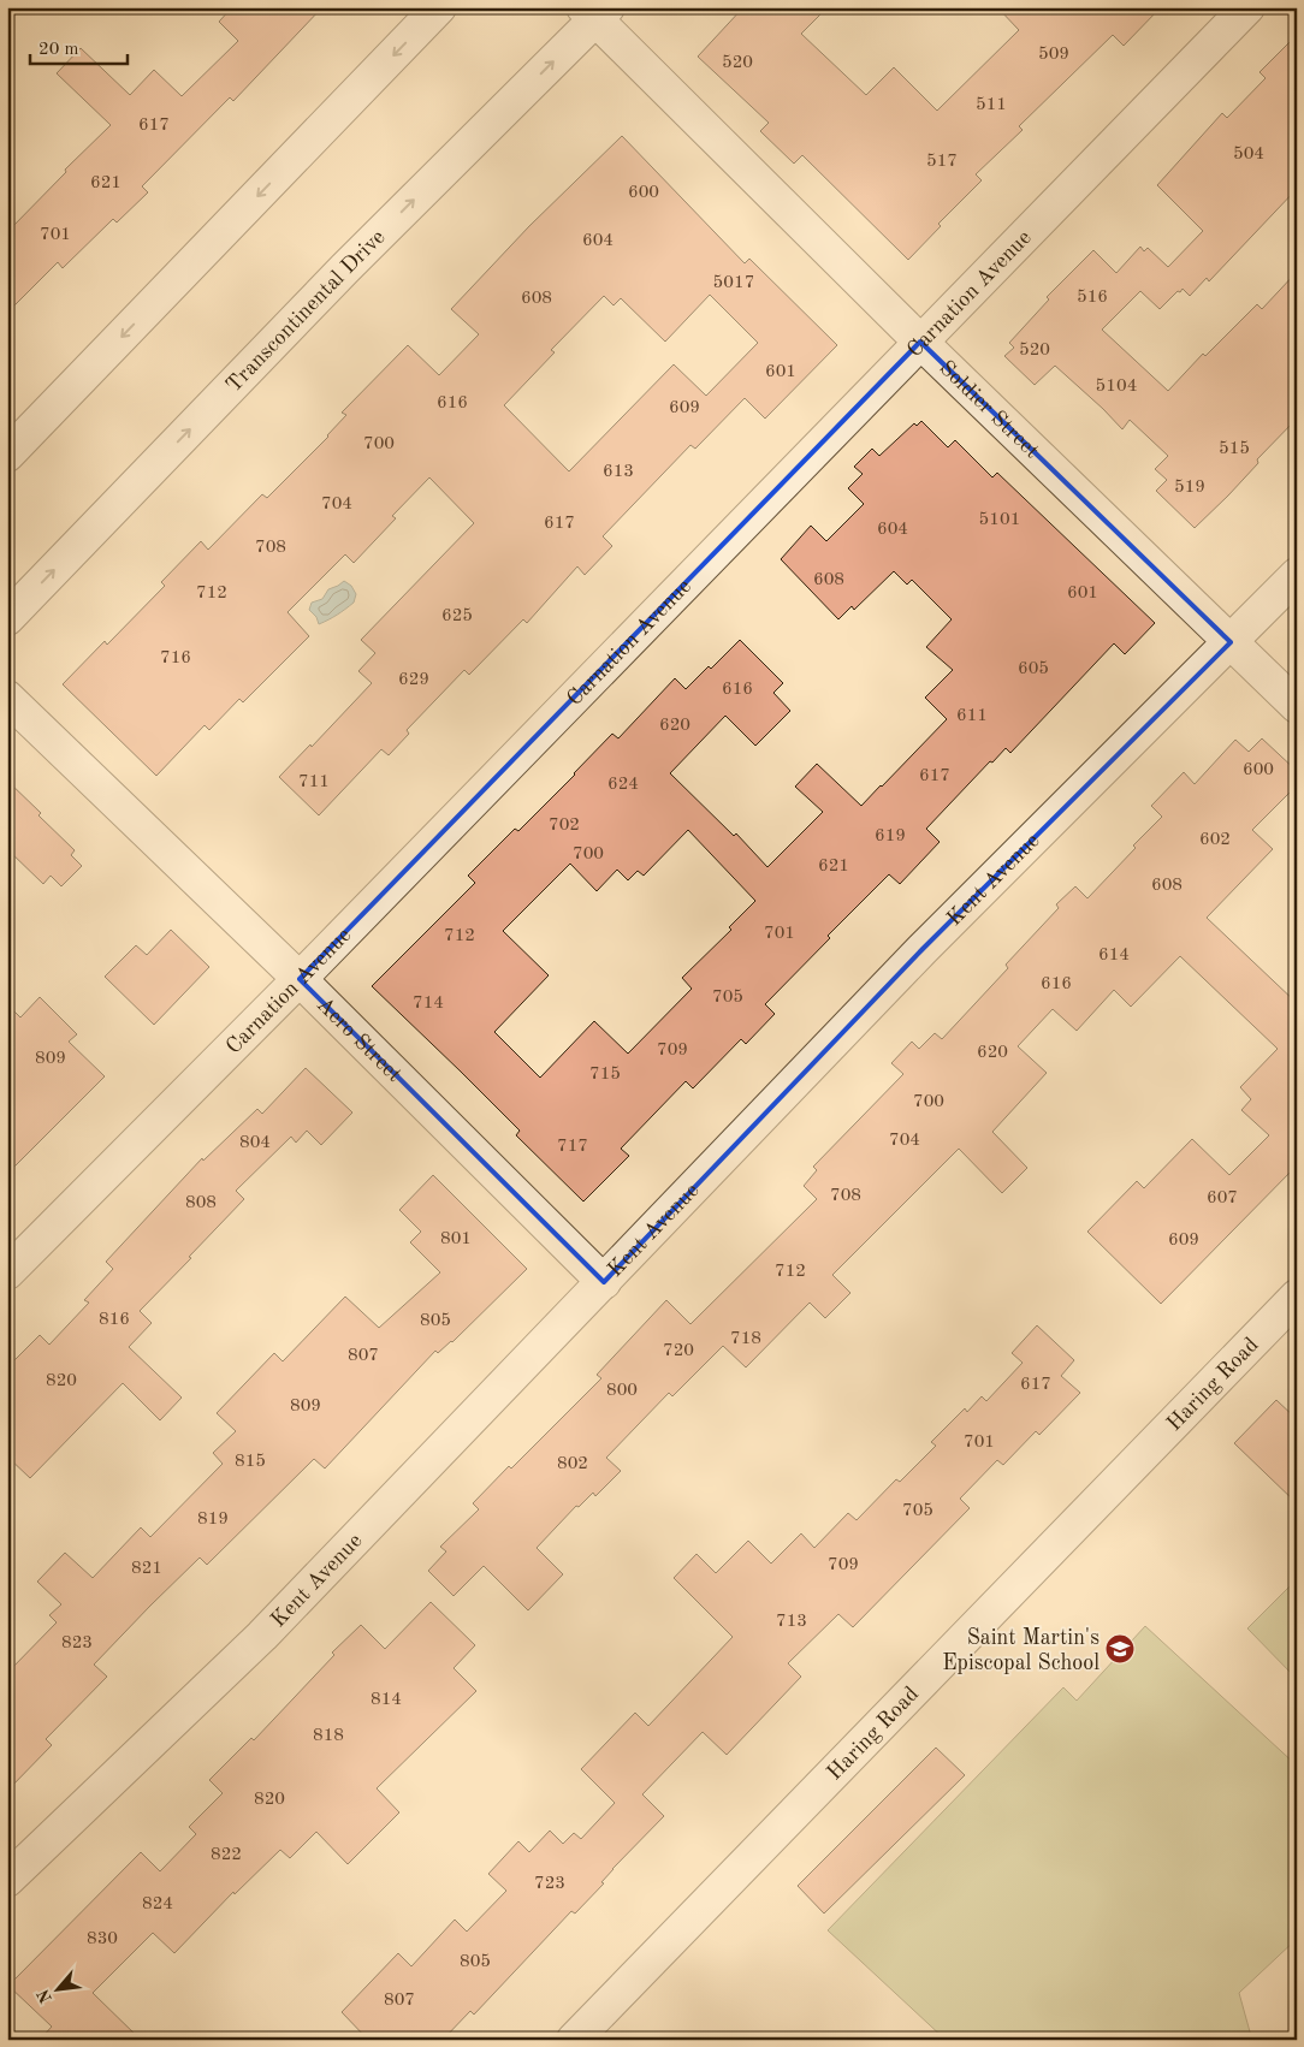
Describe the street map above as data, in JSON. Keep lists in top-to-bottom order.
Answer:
{
  "streets": {
    "street": [
      "Carnation Avenue",
      "Transcontinental Drive",
      "Soldier Street",
      "Kent Avenue",
      "Aero Street",
      "Haring Road"
    ]
  },
  "crossings": [
    ["Carnation Avenue", "Soldier Street"],
    ["Carnation Avenue", "Aero Street"],
    ["Transcontinental Drive", "Soldier Street"],
    ["Soldier Street", "Kent Avenue"],
    ["Kent Avenue", "Aero Street"]
  ],
  "places": {
    "school or university": ["Saint Martin's Episcopal School"]
  },
  "house_numbers": [
    "509",
    "520",
    "511",
    "617",
    "504",
    "517",
    "621",
    "600",
    "701",
    "604",
    "5017",
    "516",
    "608",
    "520",
    "601",
    "5104",
    "616",
    "609",
    "700",
    "515",
    "613",
    "519",
    "704",
    "5101",
    "617",
    "604",
    "708",
    "608",
    "712",
    "601",
    "625",
    "716",
    "605",
    "629",
    "616",
    "611",
    "620",
    "600",
    "617",
    "711",
    "624",
    "702",
    "619",
    "602",
    "700",
    "621",
    "608",
    "701",
    "712",
    "614",
    "616",
    "705",
    "714",
    "709",
    "620",
    "809",
    "715",
    "700",
    "704",
    "804",
    "717",
    "708",
    "607",
    "808",
    "801",
    "609",
    "712",
    "816",
    "805",
    "718",
    "720",
    "807",
    "820",
    "617",
    "800",
    "809",
    "701",
    "815",
    "802",
    "705",
    "819",
    "709",
    "821",
    "713",
    "823",
    "814",
    "818",
    "820",
    "822",
    "723",
    "824",
    "830",
    "805",
    "807"
  ],
  "scale_bar": "20 m",
  "north": "bottom left"
}
